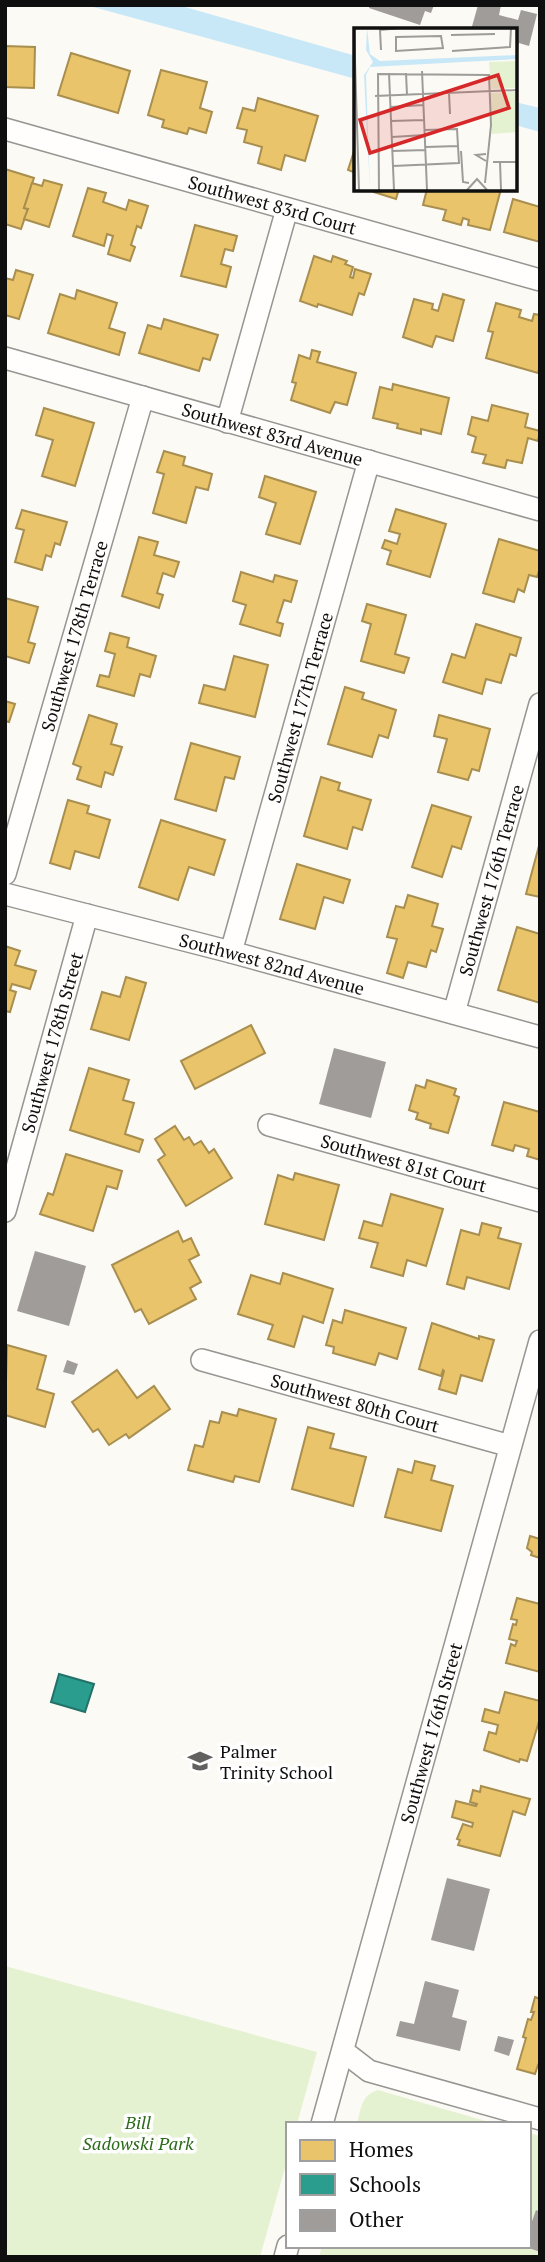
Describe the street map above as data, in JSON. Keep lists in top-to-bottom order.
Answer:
{
  "streets": {
    "street": [
      "Southwest 83rd Court",
      "Southwest 83rd Avenue",
      "Southwest 178th Terrace",
      "Southwest 177th Terrace",
      "Southwest 176th Terrace",
      "Southwest 82nd Avenue",
      "Southwest 178th Street",
      "Southwest 81st Court",
      "Southwest 80th Court",
      "Southwest 176th Street"
    ]
  },
  "crossings": [
    ["Southwest 83rd Avenue", "Southwest 178th Terrace"],
    ["Southwest 83rd Avenue", "Southwest 177th Terrace"],
    ["Southwest 177th Terrace", "Southwest 82nd Avenue"],
    ["Southwest 176th Terrace", "Southwest 82nd Avenue"],
    ["Southwest 82nd Avenue", "Southwest 178th Street"],
    ["Southwest 80th Court", "Southwest 176th Street"]
  ],
  "parks": ["Bill Sadowski Park"],
  "places": {
    "school or university": ["Palmer Trinity School"]
  },
  "legend": ["Homes", "Schools", "Other"]
}
